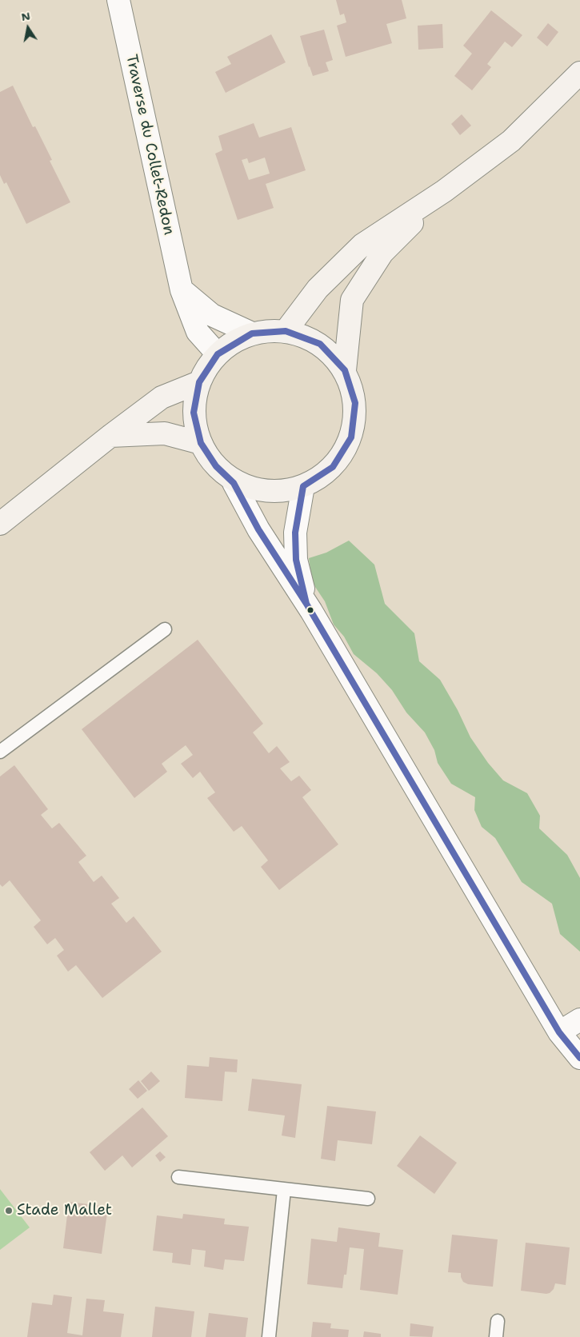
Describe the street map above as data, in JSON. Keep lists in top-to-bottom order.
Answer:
{
  "streets": {
    "street": ["Traverse du Collet-Redon"]
  },
  "places": ["Stade Mallet"],
  "north": "top"
}
